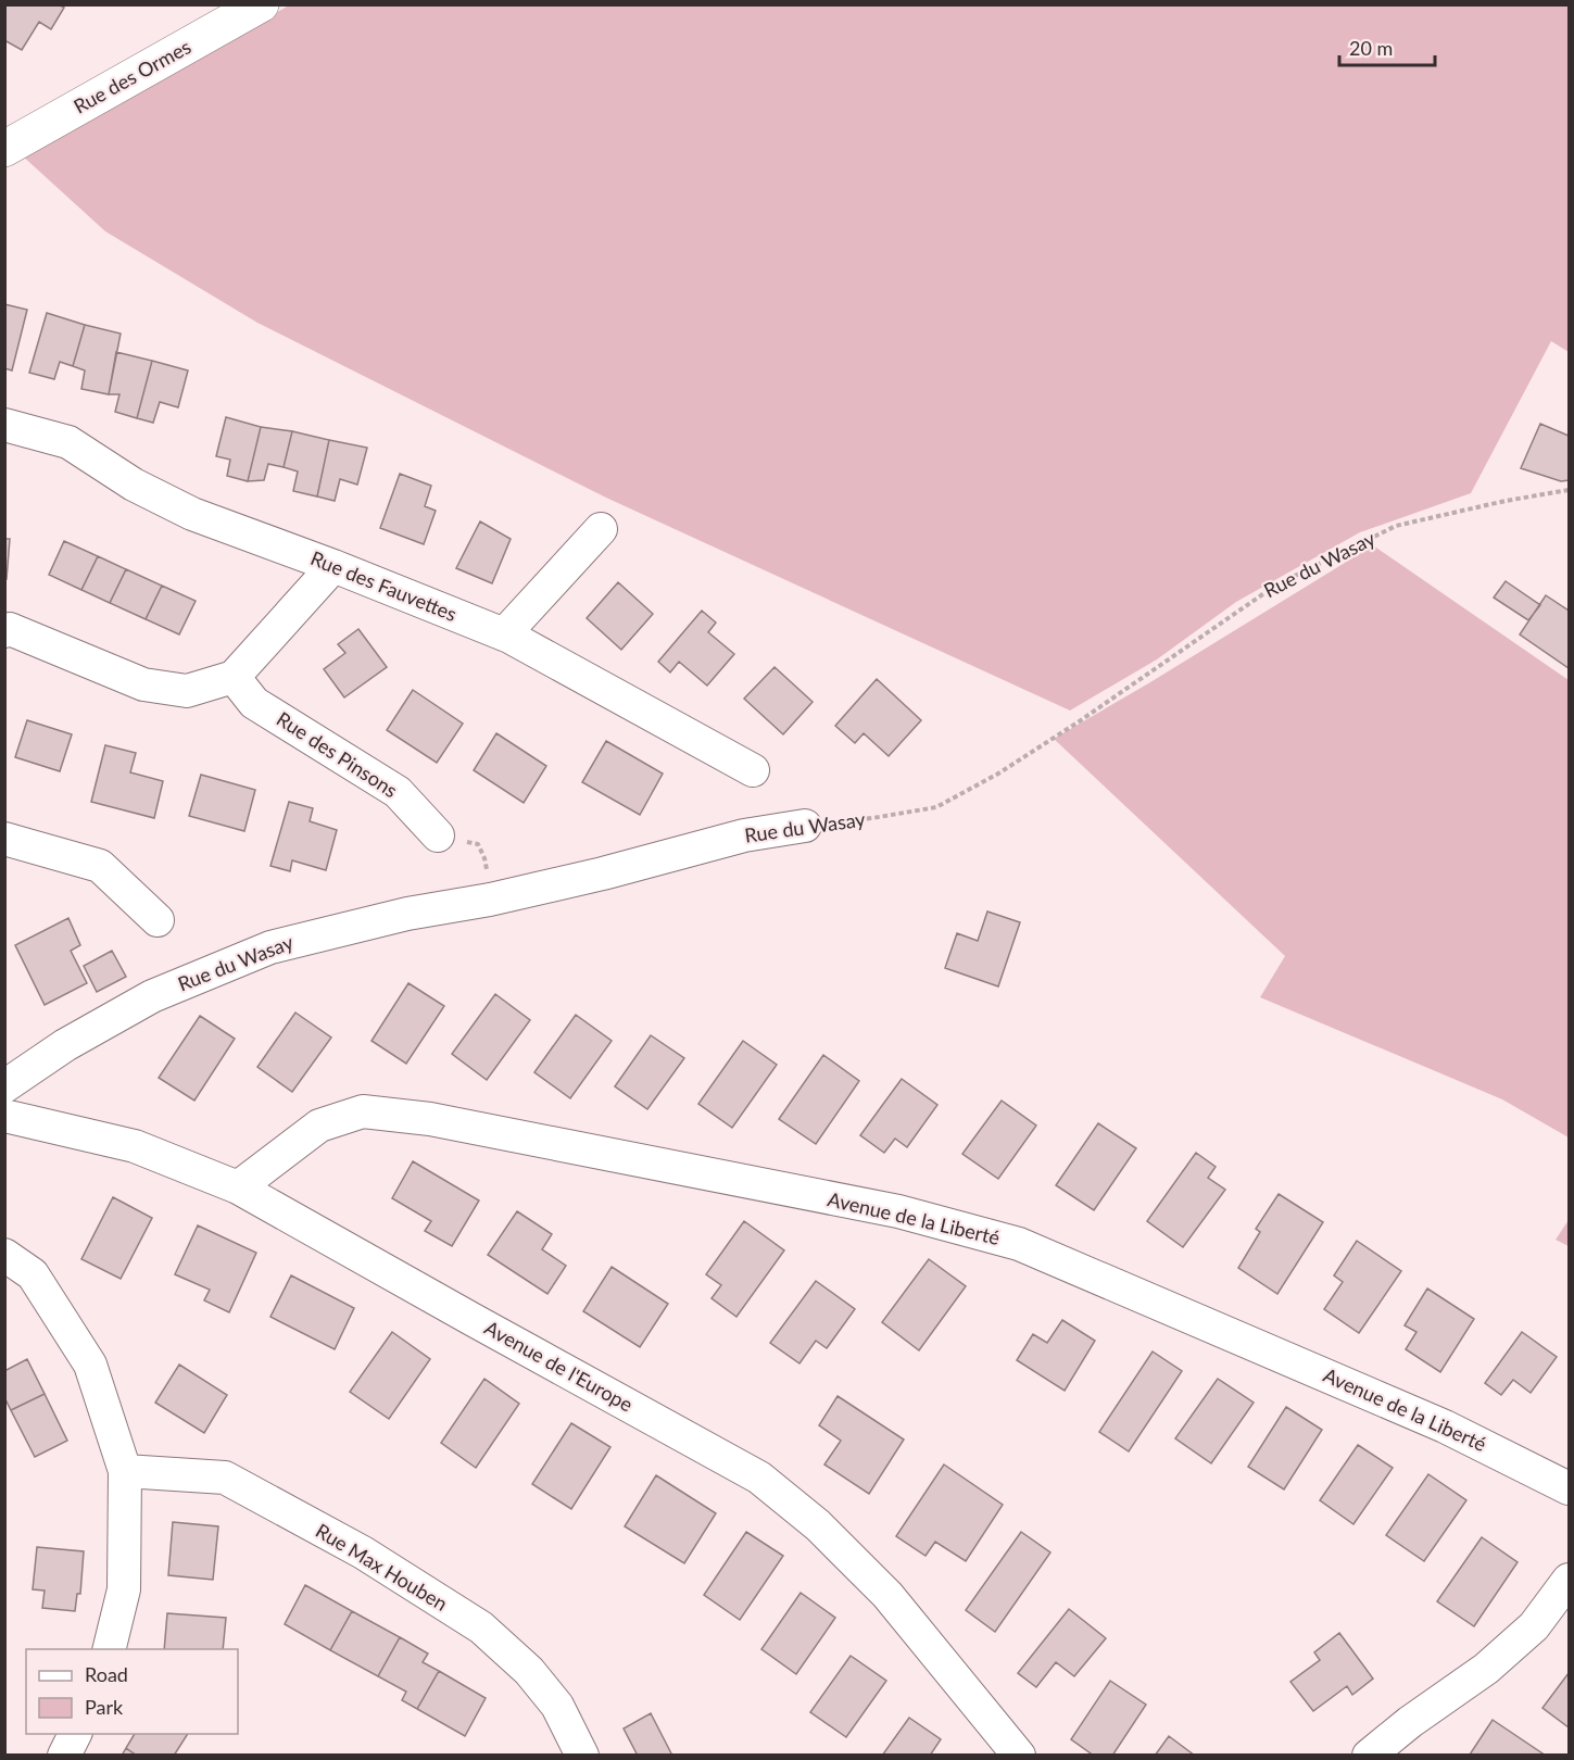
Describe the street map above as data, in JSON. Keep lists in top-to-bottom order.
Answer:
{
  "streets": {
    "street": [
      "Rue des Ormes",
      "Rue du Wasay",
      "Rue des Fauvettes",
      "Rue des Pinsons",
      "Avenue de la Liberté",
      "Avenue de l'Europe",
      "Rue Max Houben"
    ]
  },
  "crossings": [
    ["Avenue de la Liberté", "Avenue de l'Europe"]
  ],
  "legend": ["Road", "Park"],
  "scale_bar": "20 m"
}
